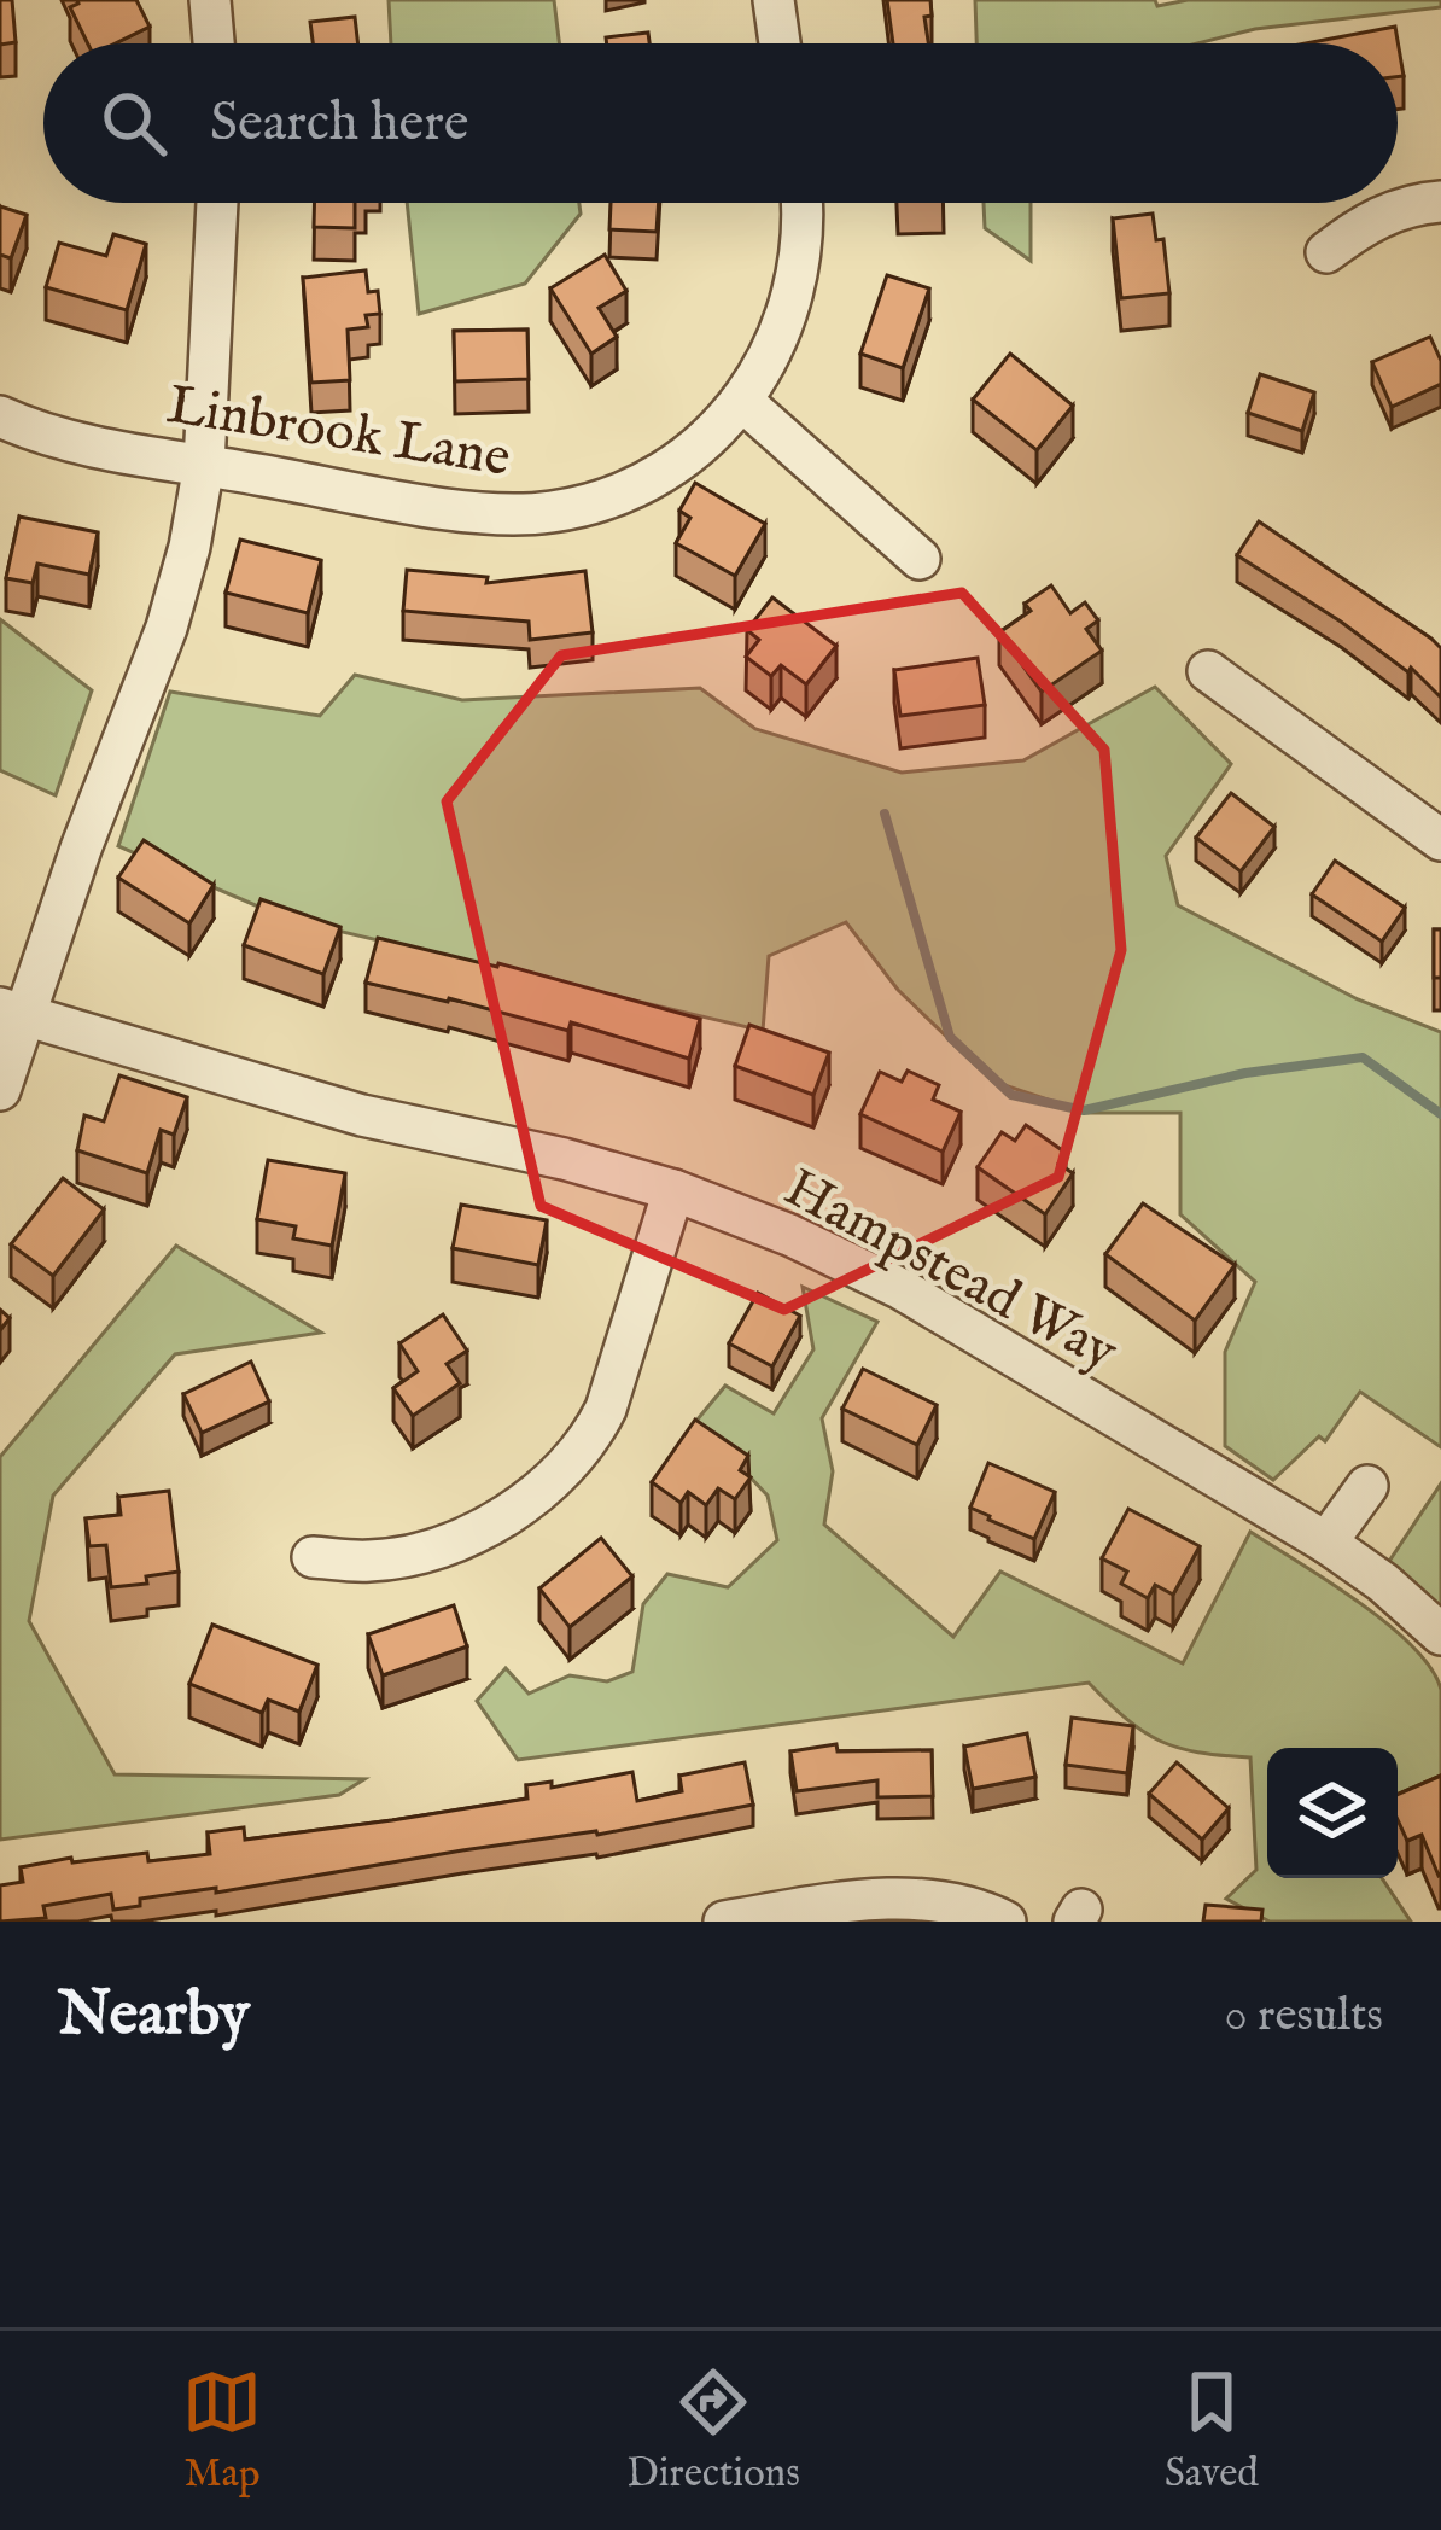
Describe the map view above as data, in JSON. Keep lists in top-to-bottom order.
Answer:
{
  "streets": {
    "street": ["Linbrook Lane", "Hampstead Way"]
  },
  "page": {
    "search": "Search here",
    "heading": ["Nearby", "0 results"],
    "nav": ["Map", "Directions", "Saved"]
  }
}
